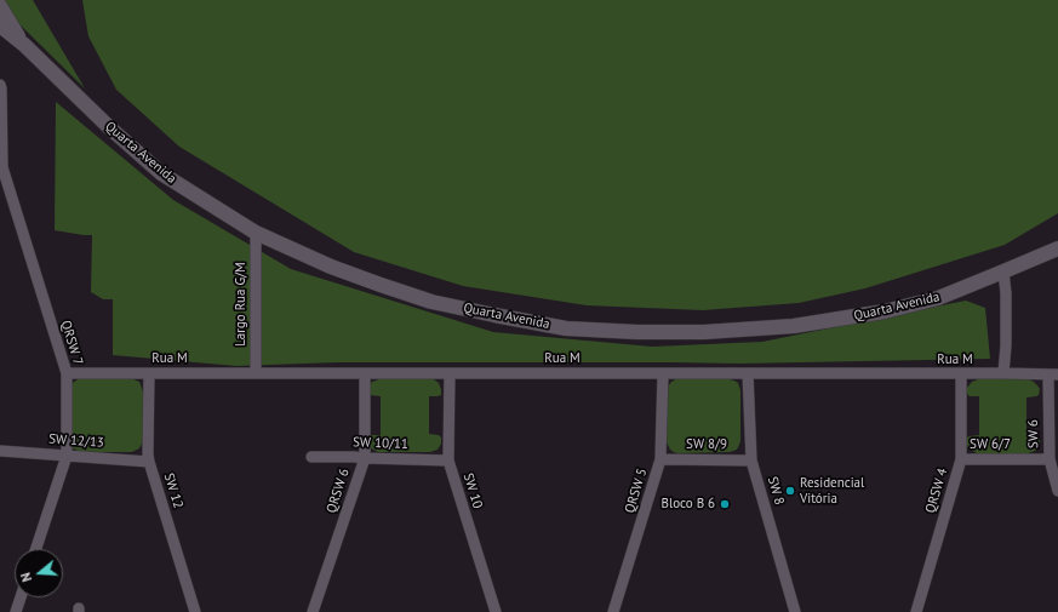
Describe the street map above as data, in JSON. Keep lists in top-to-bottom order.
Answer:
{
  "streets": {
    "main road": ["Quarta Avenida"],
    "street": [
      "Largo Rua G/M",
      "QRSW 7",
      "Rua M",
      "SW 6",
      "SW 12/13",
      "SW 10/11",
      "SW 8/9",
      "SW 6/7",
      "SW 12",
      "QRSW 6",
      "SW 10",
      "QRSW 5",
      "SW 8",
      "QRSW 4"
    ]
  },
  "crossings": [
    ["Quarta Avenida", "Largo Rua G/M"],
    ["Largo Rua G/M", "Rua M"],
    ["QRSW 7", "Rua M"],
    ["QRSW 7", "SW 12/13"],
    ["Rua M", "SW 6"],
    ["Rua M", "SW 12"],
    ["Rua M", "QRSW 6"],
    ["Rua M", "SW 10"],
    ["Rua M", "QRSW 5"],
    ["Rua M", "SW 8"],
    ["Rua M", "QRSW 4"],
    ["SW 6", "SW 6/7"],
    ["SW 12/13", "SW 12"],
    ["SW 10/11", "QRSW 6"],
    ["SW 10/11", "SW 10"],
    ["SW 8/9", "QRSW 5"],
    ["SW 8/9", "SW 8"],
    ["SW 6/7", "QRSW 4"]
  ],
  "places": ["Residencial Vitória", "Bloco B 6"],
  "north": "left"
}
